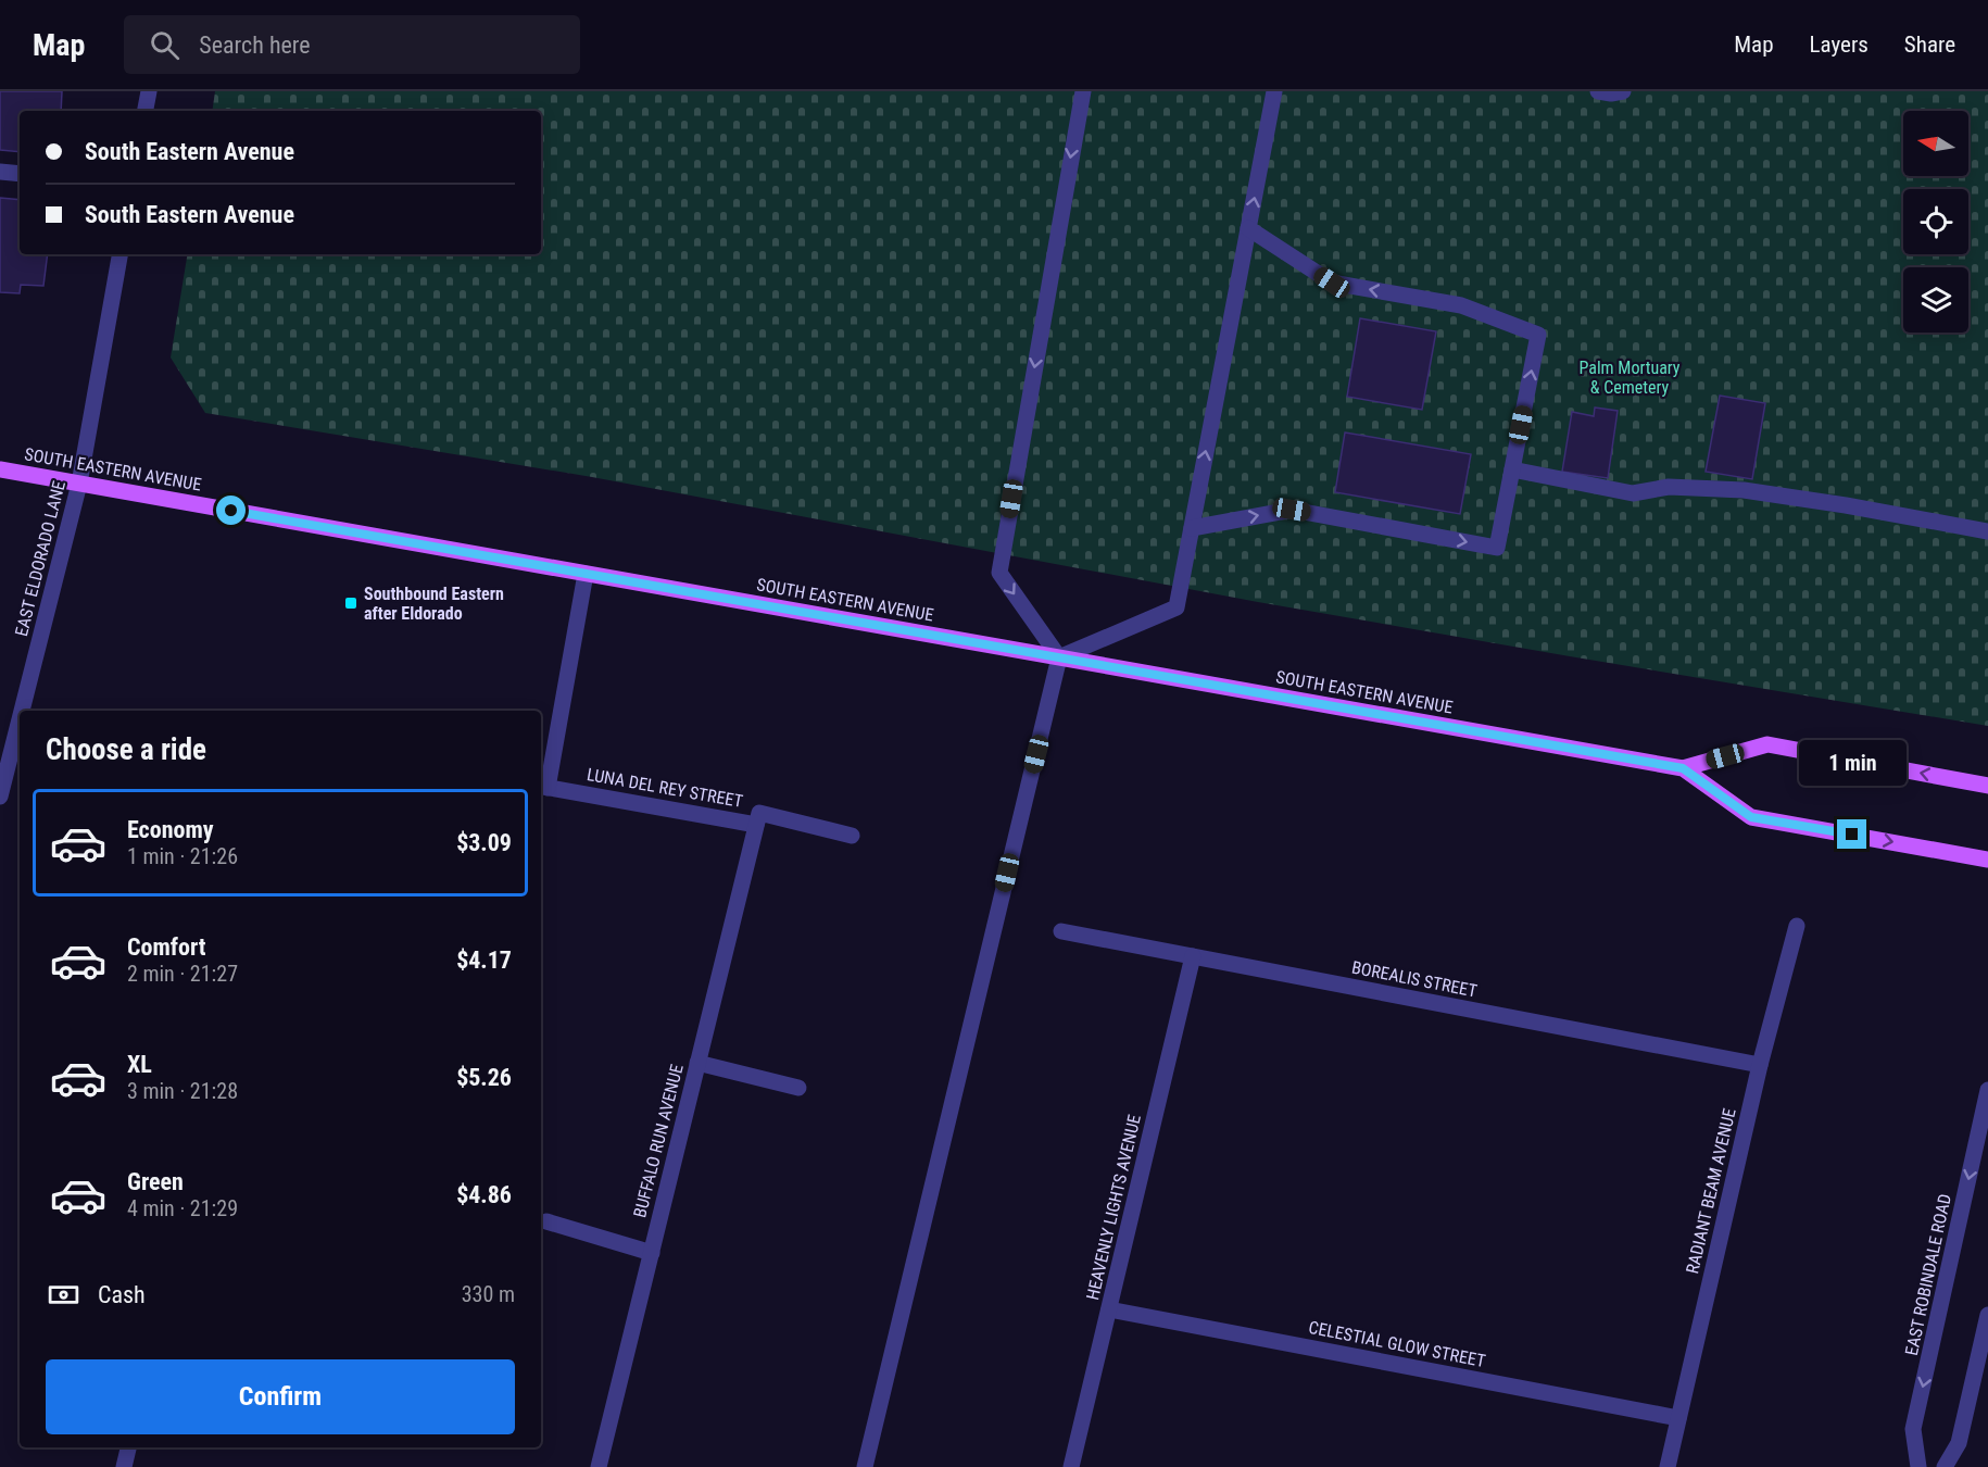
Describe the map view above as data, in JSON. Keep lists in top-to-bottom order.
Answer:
{
  "streets": {
    "main road": ["SOUTH EASTERN AVENUE"],
    "street": [
      "EAST ELDORADO LANE",
      "LUNA DEL REY STREET",
      "BOREALIS STREET",
      "BUFFALO RUN AVENUE",
      "RADIANT BEAM AVENUE",
      "HEAVENLY LIGHTS AVENUE",
      "EAST ROBINDALE ROAD",
      "CELESTIAL GLOW STREET"
    ]
  },
  "crossings": [
    ["SOUTH EASTERN AVENUE", "EAST ELDORADO LANE"],
    ["LUNA DEL REY STREET", "BUFFALO RUN AVENUE"],
    ["BOREALIS STREET", "RADIANT BEAM AVENUE"],
    ["BOREALIS STREET", "HEAVENLY LIGHTS AVENUE"],
    ["RADIANT BEAM AVENUE", "CELESTIAL GLOW STREET"],
    ["HEAVENLY LIGHTS AVENUE", "CELESTIAL GLOW STREET"]
  ],
  "parks": ["Palm Mortuary & Cemetery"],
  "places": {
    "transit": ["Southbound Eastern after Eldorado"]
  },
  "north": "left",
  "page": {
    "header": "Map",
    "search": "Search here",
    "nav": ["Map", "Layers", "Share"],
    "banner": ["South Eastern Avenue", "South Eastern Avenue"],
    "heading": "Choose a ride",
    "bubble": "1 min",
    "list": [
      {
        "name": "Economy",
        "note": "1 min · 21:26",
        "value": "$3.09"
      },
      {
        "name": "Comfort",
        "note": "2 min · 21:27",
        "value": "$4.17"
      },
      {
        "name": "XL",
        "note": "3 min · 21:28",
        "value": "$5.26"
      },
      {
        "name": "Green",
        "note": "4 min · 21:29",
        "value": "$4.86"
      }
    ],
    "pay": ["Cash", "330 m"],
    "buttons": "Confirm"
  }
}
